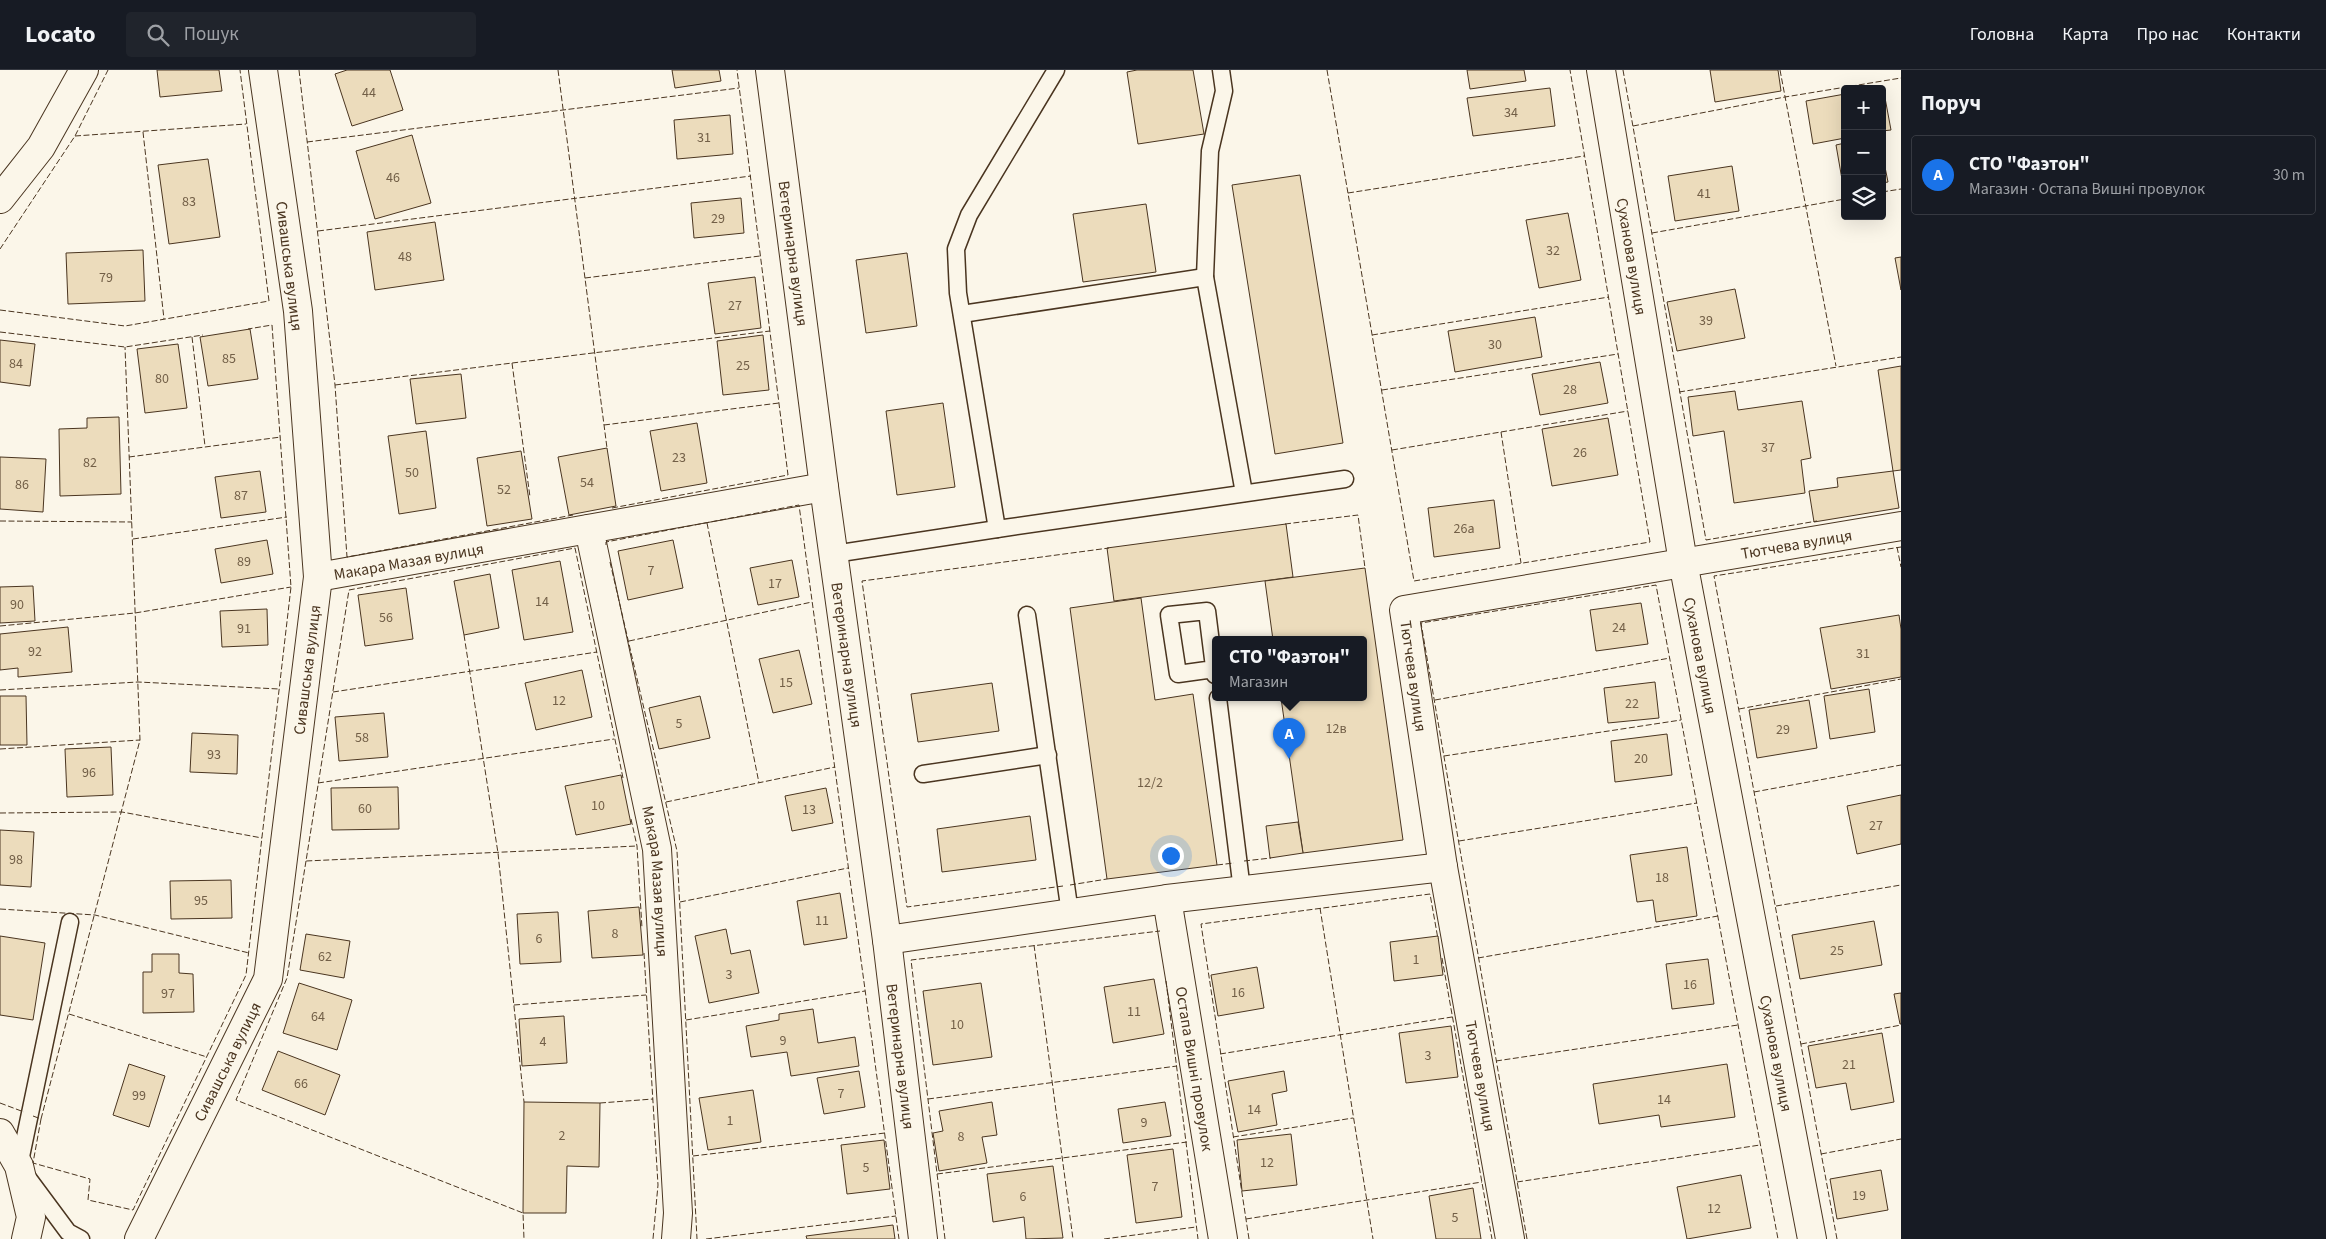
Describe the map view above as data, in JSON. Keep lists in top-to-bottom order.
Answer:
{
  "streets": {
    "street": [
      "Ветеринарна вулиця",
      "Суханова вулиця",
      "Сивашська вулиця",
      "Тютчева вулиця",
      "Макара Мазая вулиця",
      "Остапа Вишні провулок"
    ]
  },
  "crossings": [
    ["Ветеринарна вулиця", "Макара Мазая вулиця"],
    ["Суханова вулиця", "Тютчева вулиця"],
    ["Сивашська вулиця", "Макара Мазая вулиця"]
  ],
  "house_numbers": [
    "44",
    "34",
    "31",
    "46",
    "41",
    "83",
    "29",
    "32",
    "48",
    "79",
    "27",
    "39",
    "30",
    "85",
    "84",
    "25",
    "80",
    "28",
    "37",
    "26",
    "23",
    "82",
    "50",
    "54",
    "86",
    "52",
    "87",
    "26а",
    "89",
    "7",
    "17",
    "14",
    "90",
    "56",
    "24",
    "91",
    "92",
    "31",
    "15",
    "12",
    "22",
    "5",
    "12в",
    "29",
    "58",
    "93",
    "20",
    "96",
    "12/2",
    "10",
    "60",
    "13",
    "27",
    "98",
    "18",
    "95",
    "11",
    "8",
    "6",
    "25",
    "62",
    "1",
    "3",
    "16",
    "16",
    "97",
    "11",
    "64",
    "10",
    "9",
    "4",
    "3",
    "21",
    "66",
    "7",
    "99",
    "14",
    "14",
    "1",
    "9",
    "2",
    "8",
    "12",
    "5",
    "7",
    "19",
    "6",
    "12",
    "5"
  ],
  "page": {
    "header": "Locato",
    "search": "Пошук",
    "nav": [
      "Головна",
      "Карта",
      "Про нас",
      "Контакти"
    ],
    "heading": "Поруч",
    "map_buttons": ["+", "−"],
    "list": [
      {
        "mark": "A",
        "name": "СТО \"Фаэтон\"",
        "note": "Магазин · Остапа Вишні провулок",
        "value": "30 m"
      }
    ],
    "popup": ["СТО \"Фаэтон\"", "Магазин"],
    "pins": "A"
  }
}
